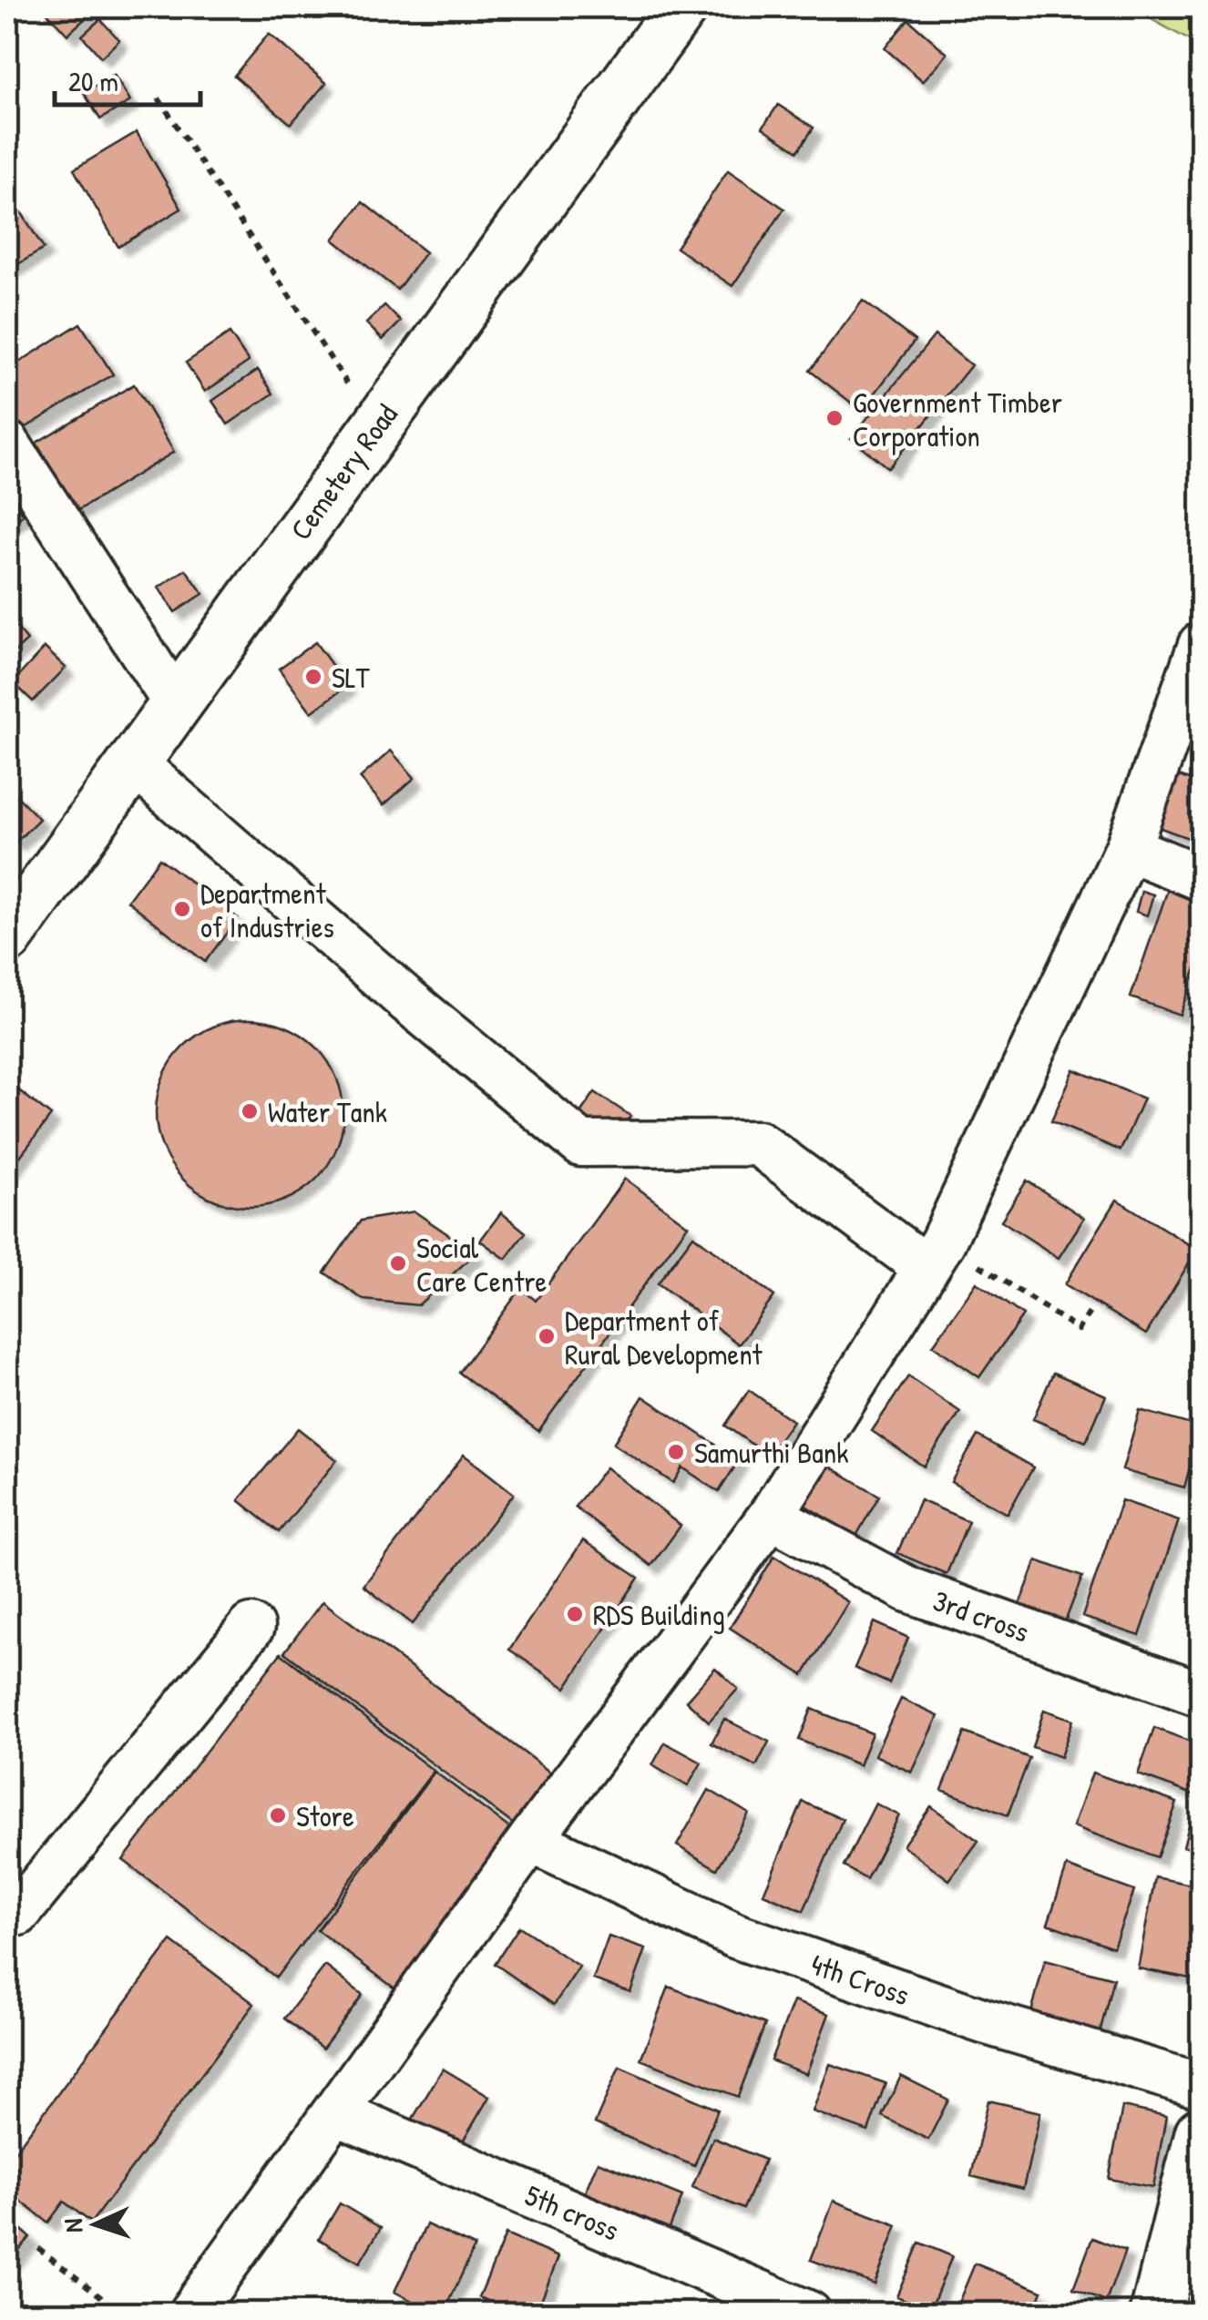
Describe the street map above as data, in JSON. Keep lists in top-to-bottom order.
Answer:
{
  "streets": {
    "main road": ["Cemetery Road"],
    "street": ["3rd cross", "4th Cross", "5th cross"]
  },
  "places": [
    "Government Timber Corporation",
    "SLT",
    "Department of Industries",
    "Water Tank",
    "Social Care Centre",
    "Department of Rural Development",
    "Samurthi Bank",
    "RDS Building",
    "Store"
  ],
  "scale_bar": "20 m",
  "north": "left"
}
